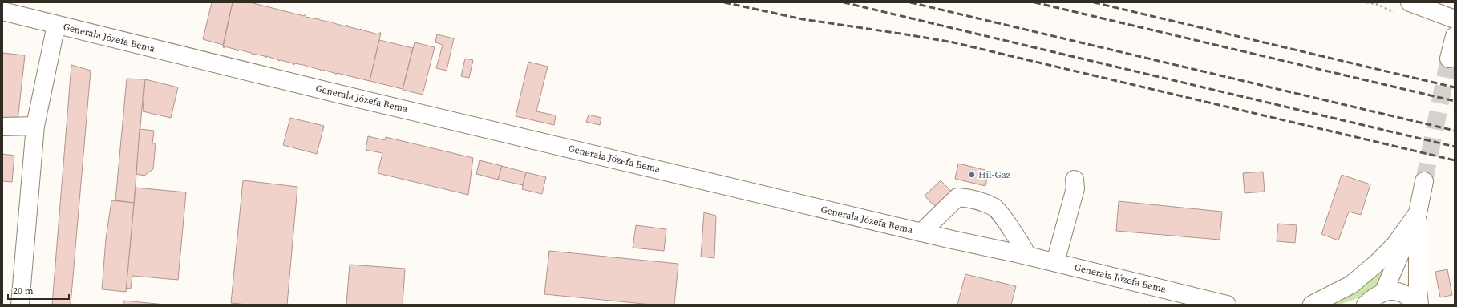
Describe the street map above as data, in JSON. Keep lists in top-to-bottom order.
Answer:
{
  "streets": {
    "street": ["Generała Józefa Bema"]
  },
  "places": ["Hil-Gaz"],
  "scale_bar": "20 m"
}
